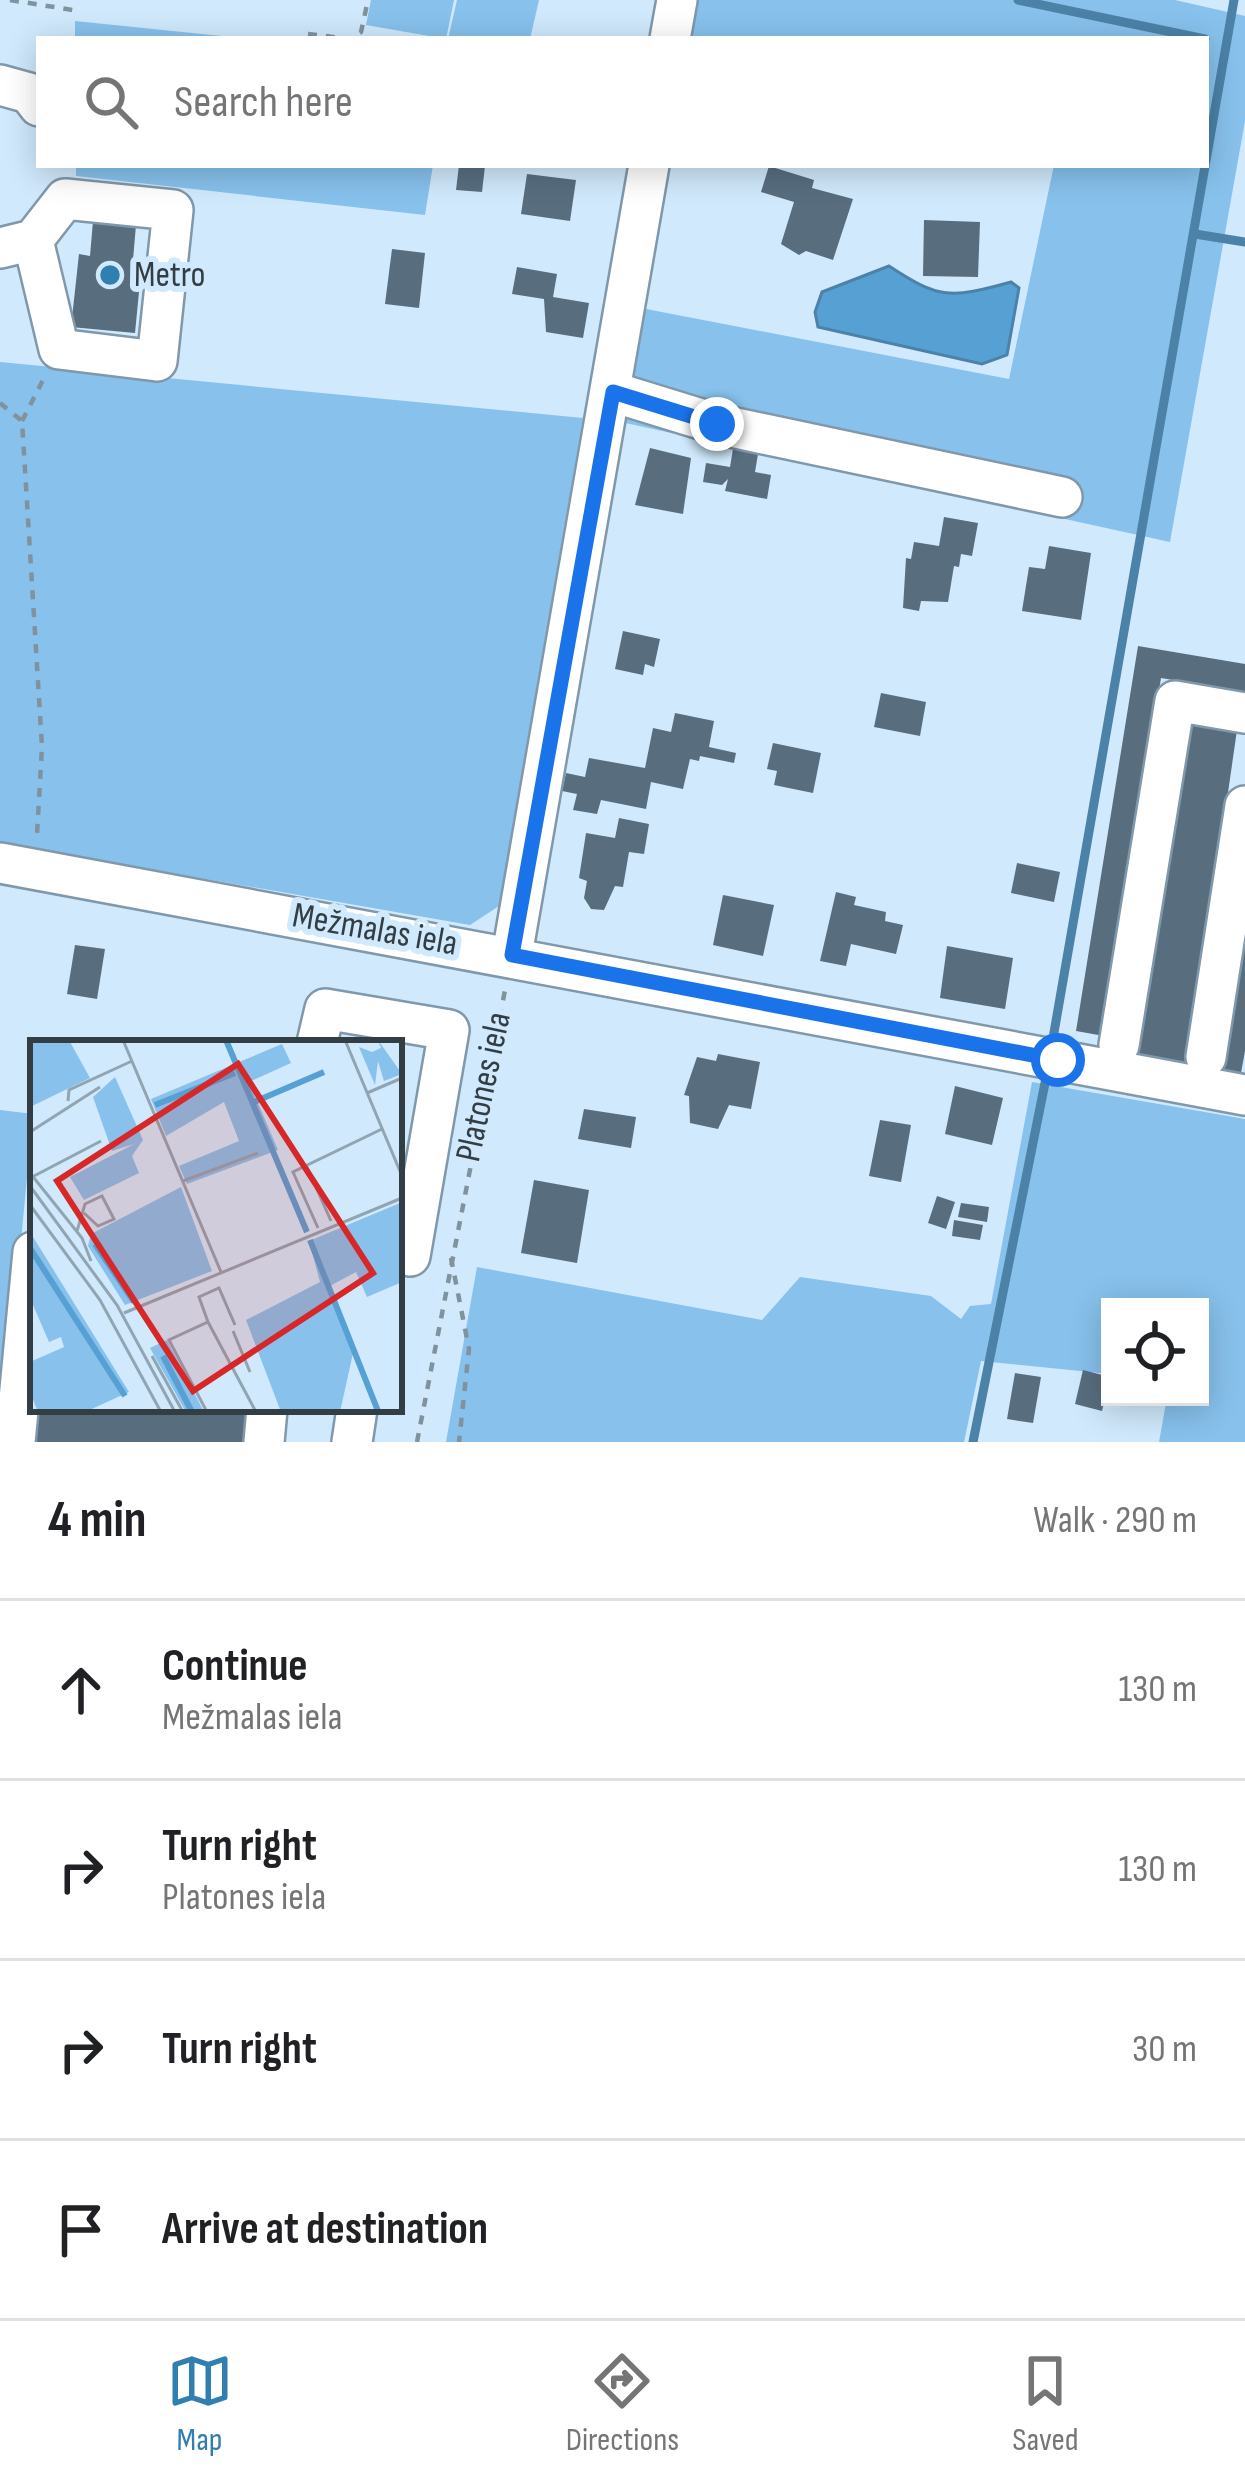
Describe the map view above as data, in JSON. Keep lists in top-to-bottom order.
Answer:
{
  "streets": {
    "street": ["Mežmalas iela"],
    "path": ["Platones iela"]
  },
  "crossings": [
    ["Mežmalas iela", "Platones iela"]
  ],
  "places": ["Metro"],
  "page": {
    "search": "Search here",
    "heading": ["4 min", "Walk · 290 m"],
    "list": [
      ["Continue", "Mežmalas iela", "130 m"],
      ["Turn right", "Platones iela", "130 m"],
      ["Turn right", "30 m"],
      "Arrive at destination"
    ],
    "nav": ["Map", "Directions", "Saved"]
  }
}
